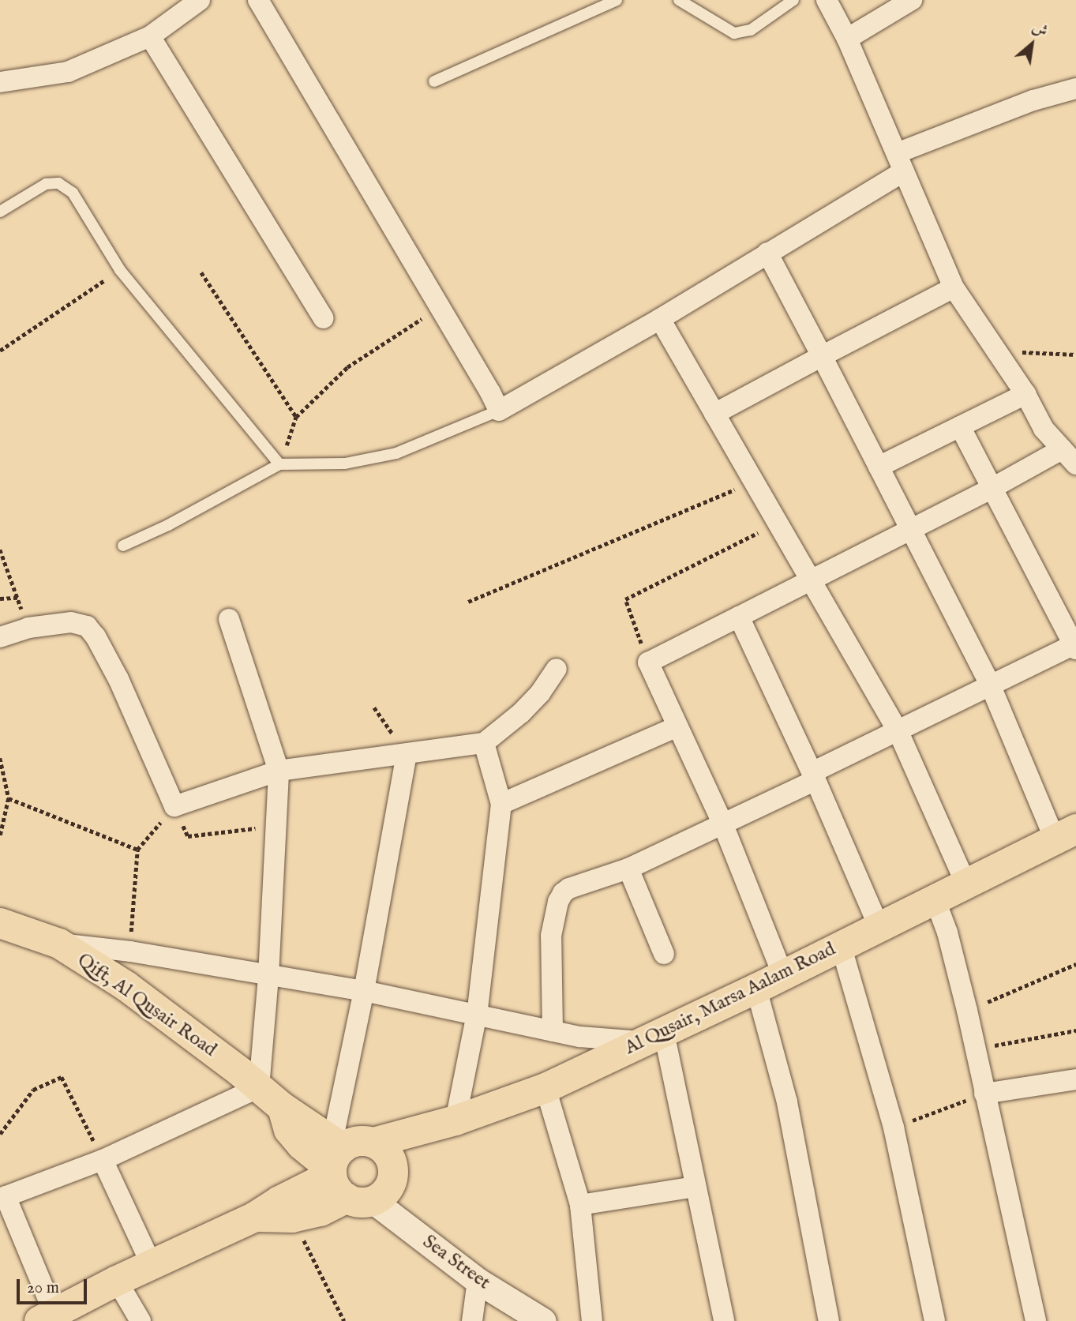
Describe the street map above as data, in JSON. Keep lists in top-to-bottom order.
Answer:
{
  "streets": {
    "main road": ["Al Qusair, Marsa Aalam Road", "Qift, Al Qusair Road"],
    "street": ["Sea Street"]
  },
  "crossings": [
    ["Al Qusair, Marsa Aalam Road", "Qift, Al Qusair Road"],
    ["Al Qusair, Marsa Aalam Road", "Sea Street"],
    ["Qift, Al Qusair Road", "Sea Street"]
  ],
  "scale_bar": "20 m",
  "north": "top right"
}
